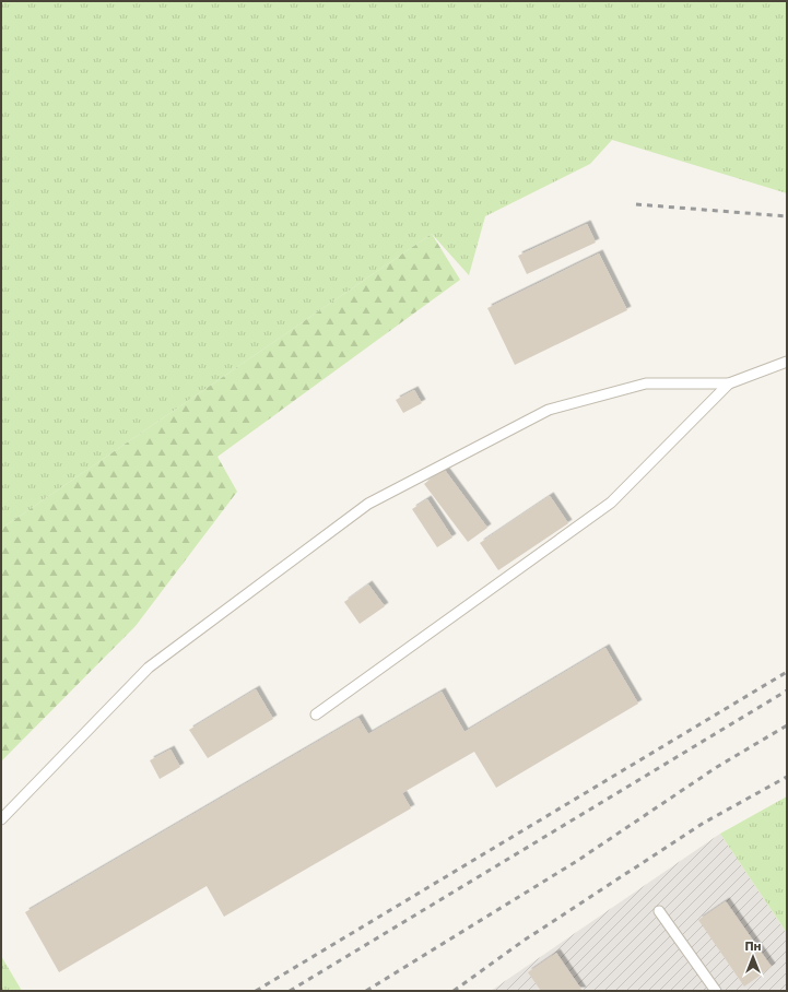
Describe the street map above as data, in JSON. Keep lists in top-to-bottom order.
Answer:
{
  "north": "top"
}
